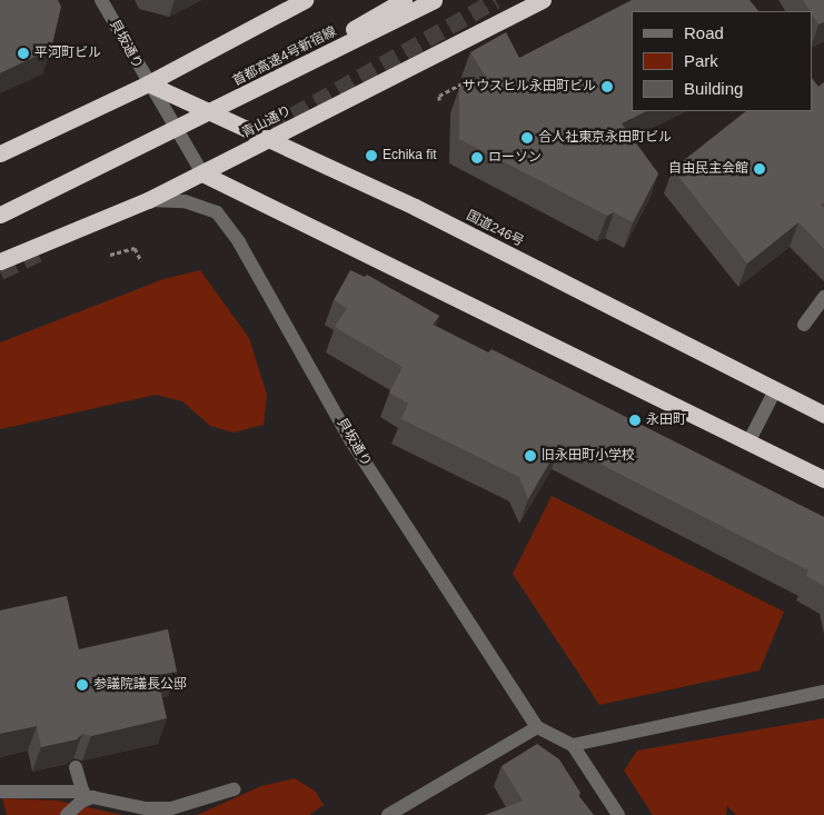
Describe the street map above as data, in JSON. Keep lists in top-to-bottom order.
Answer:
{
  "streets": {
    "highway": ["首都高速4号新宿線", "青山通り", "国道246号"],
    "street": ["貝坂通り"]
  },
  "crossings": [
    ["貝坂通り", "青山通り"],
    ["貝坂通り", "国道246号"],
    ["青山通り", "国道246号"]
  ],
  "places": [
    "平河町ビル",
    "サウスヒル永田町ビル",
    "合人社東京永田町ビル",
    "Echika fit",
    "ローソン",
    "自由民主会館",
    "永田町",
    "旧永田町小学校",
    "参議院議長公邸"
  ],
  "legend": ["Road", "Park", "Building"]
}
